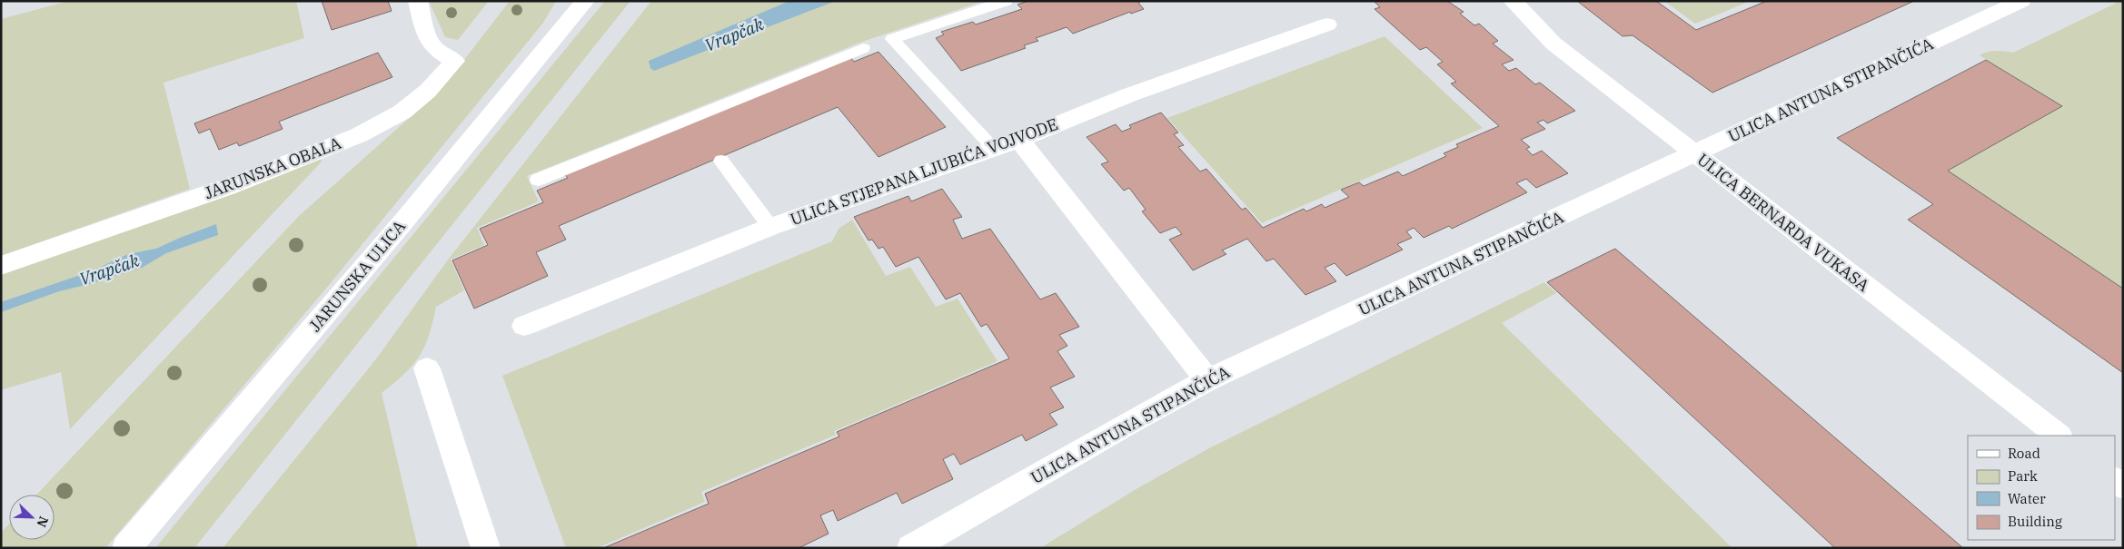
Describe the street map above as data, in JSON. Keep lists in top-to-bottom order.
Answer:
{
  "streets": {
    "street": [
      "ULICA ANTUNA STIPANČIĆA",
      "JARUNSKA OBALA",
      "ULICA STJEPANA LJUBIĆA VOJVODE",
      "ULICA BERNARDA VUKASA",
      "JARUNSKA ULICA"
    ]
  },
  "crossings": [
    ["ULICA ANTUNA STIPANČIĆA", "ULICA BERNARDA VUKASA"]
  ],
  "water": ["Vrapčak"],
  "legend": [
    "Road",
    "Park",
    "Water",
    "Building"
  ],
  "north": "bottom right"
}
